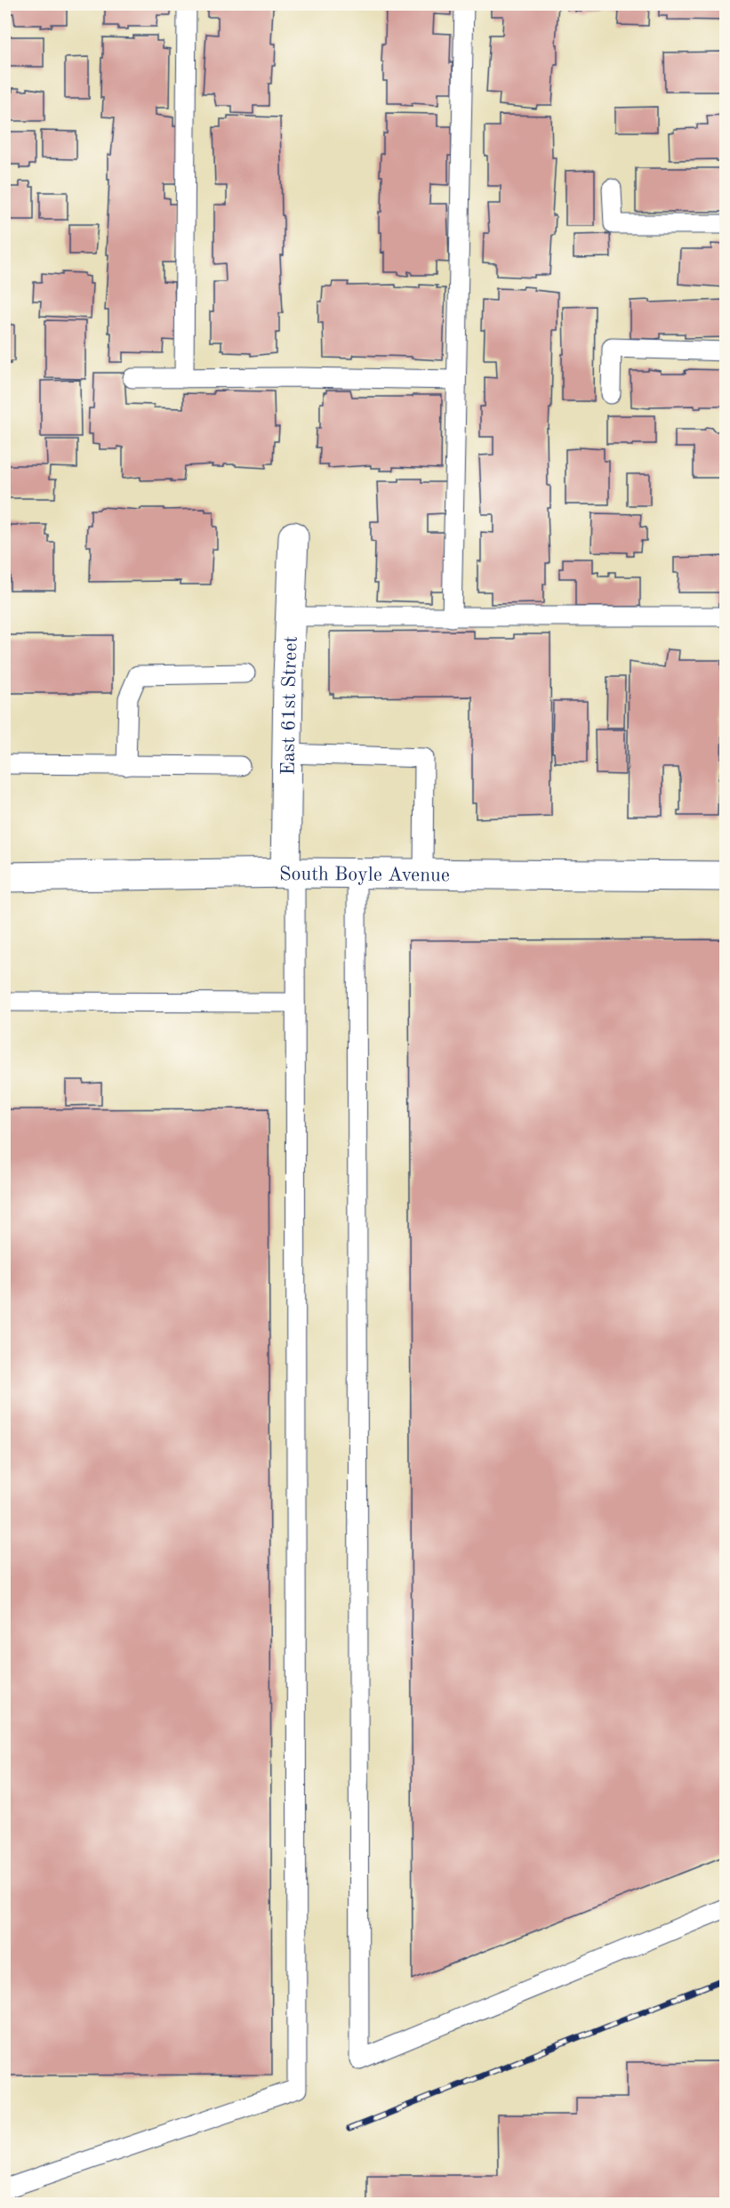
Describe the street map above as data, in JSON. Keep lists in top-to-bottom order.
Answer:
{
  "streets": {
    "main road": ["East 61st Street", "South Boyle Avenue"]
  },
  "crossings": [
    ["East 61st Street", "South Boyle Avenue"]
  ]
}
